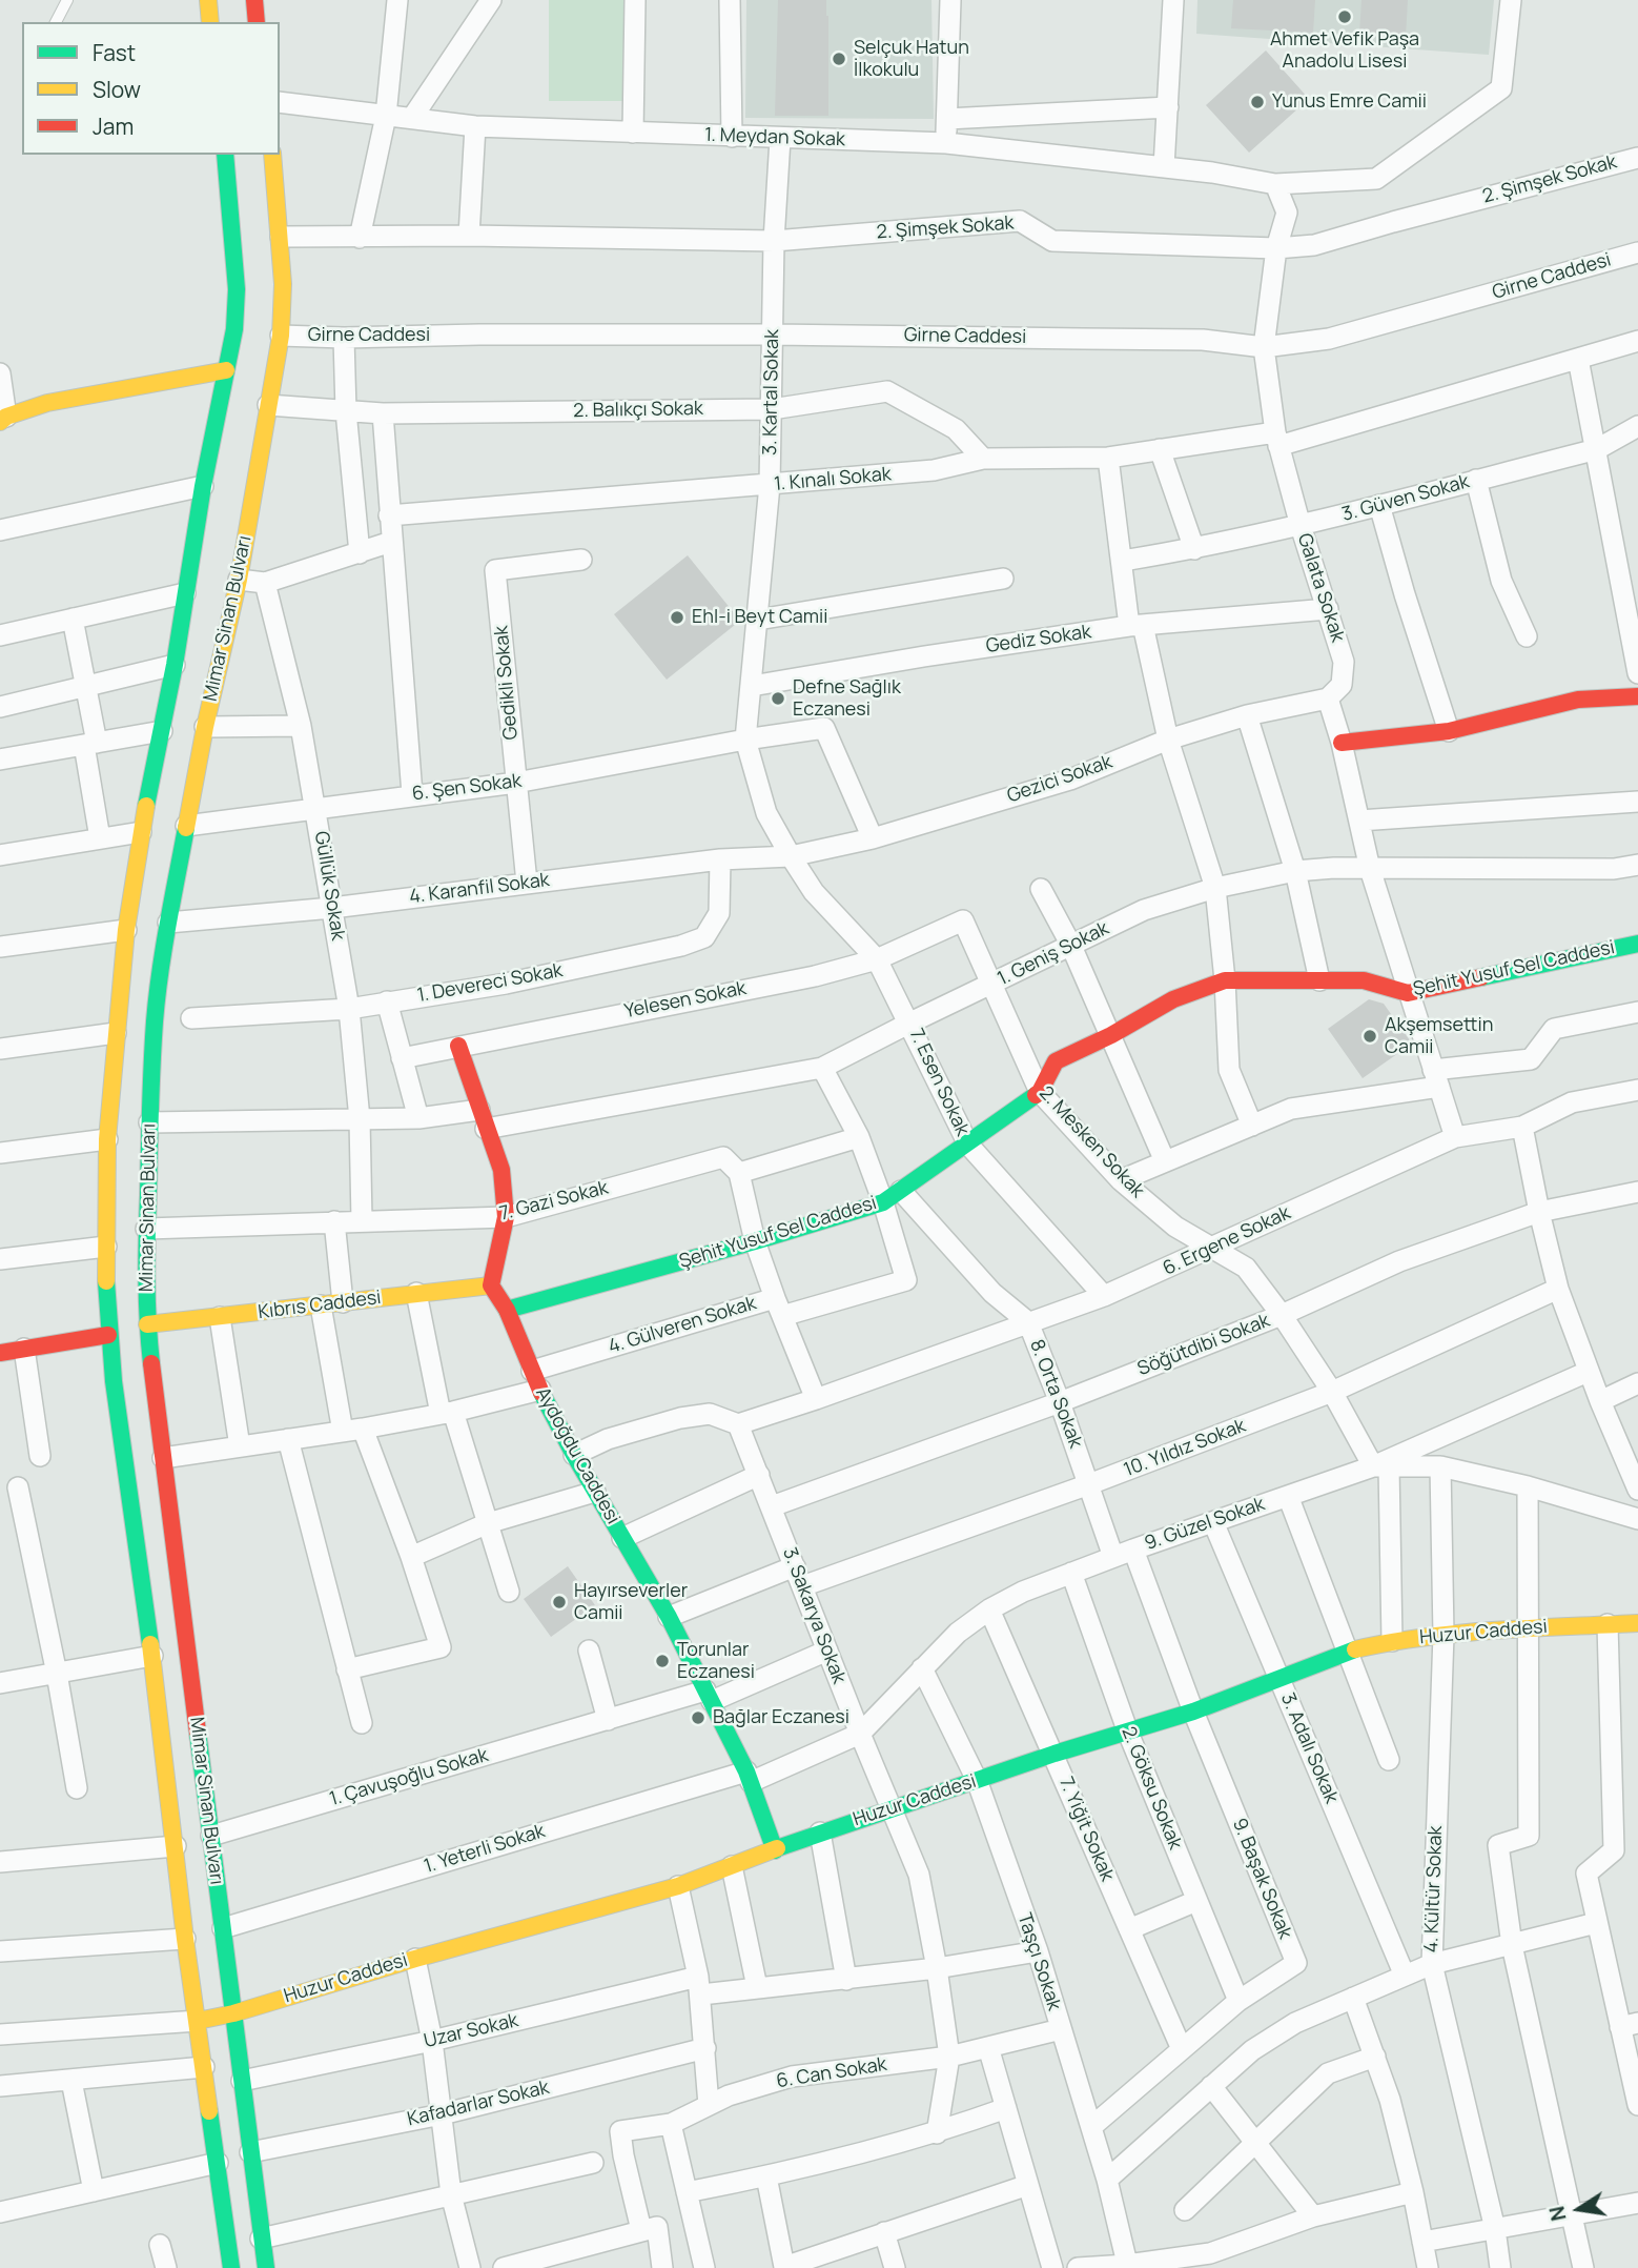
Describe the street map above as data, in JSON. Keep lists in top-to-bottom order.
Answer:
{
  "streets": {
    "main road": [
      "Mimar Sinan Bulvarı",
      "Şehit Yusuf Sel Caddesi",
      "Kıbrıs Caddesi",
      "Aydoğdu Caddesi",
      "Huzur Caddesi"
    ],
    "street": [
      "1. Meydan Sokak",
      "2. Şimşek Sokak",
      "Girne Caddesi",
      "3. Kartal Sokak",
      "2. Balıkçı Sokak",
      "1. Kınalı Sokak",
      "3. Güven Sokak",
      "Galata Sokak",
      "Gediz Sokak",
      "Gedikli Sokak",
      "Gezici Sokak",
      "6. Şen Sokak",
      "Güllük Sokak",
      "4. Karanfil Sokak",
      "1. Geniş Sokak",
      "1. Devereci Sokak",
      "Yelesen Sokak",
      "7. Esen Sokak",
      "2. Mesken Sokak",
      "7. Gazi Sokak",
      "6. Ergene Sokak",
      "4. Gülveren Sokak",
      "Söğütdibi Sokak",
      "8. Orta Sokak",
      "10. Yıldız Sokak",
      "9. Güzel Sokak",
      "3. Sakarya Sokak",
      "3. Adalı Sokak",
      "1. Çavuşoğlu Sokak",
      "2. Göksu Sokak",
      "7. Yiğit Sokak",
      "1. Yeterli Sokak",
      "9. Başak Sokak",
      "4. Kültür Sokak",
      "Taşçı Sokak",
      "Uzar Sokak",
      "6. Can Sokak",
      "Kafadarlar Sokak"
    ]
  },
  "crossings": [
    ["1. Meydan Sokak", "3. Kartal Sokak"],
    ["1. Meydan Sokak", "Galata Sokak"],
    ["2. Şimşek Sokak", "3. Kartal Sokak"],
    ["2. Şimşek Sokak", "Galata Sokak"],
    ["2. Şimşek Sokak", "Mimar Sinan Bulvarı"],
    ["Girne Caddesi", "3. Kartal Sokak"],
    ["Girne Caddesi", "Galata Sokak"],
    ["Girne Caddesi", "Mimar Sinan Bulvarı"],
    ["3. Kartal Sokak", "2. Balıkçı Sokak"],
    ["3. Kartal Sokak", "1. Kınalı Sokak"],
    ["3. Kartal Sokak", "Gediz Sokak"],
    ["3. Kartal Sokak", "Gezici Sokak"],
    ["3. Kartal Sokak", "6. Şen Sokak"],
    ["3. Kartal Sokak", "4. Karanfil Sokak"],
    ["3. Kartal Sokak", "7. Esen Sokak"],
    ["2. Balıkçı Sokak", "1. Kınalı Sokak"],
    ["2. Balıkçı Sokak", "Mimar Sinan Bulvarı"],
    ["1. Kınalı Sokak", "Galata Sokak"],
    ["3. Güven Sokak", "Galata Sokak"],
    ["Galata Sokak", "Gediz Sokak"],
    ["Galata Sokak", "Gezici Sokak"],
    ["Mimar Sinan Bulvarı", "6. Şen Sokak"],
    ["Mimar Sinan Bulvarı", "4. Karanfil Sokak"],
    ["Mimar Sinan Bulvarı", "1. Geniş Sokak"],
    ["Mimar Sinan Bulvarı", "7. Gazi Sokak"],
    ["Mimar Sinan Bulvarı", "Kıbrıs Caddesi"],
    ["Mimar Sinan Bulvarı", "4. Gülveren Sokak"],
    ["Mimar Sinan Bulvarı", "Huzur Caddesi"],
    ["Mimar Sinan Bulvarı", "1. Çavuşoğlu Sokak"],
    ["Mimar Sinan Bulvarı", "1. Yeterli Sokak"],
    ["Mimar Sinan Bulvarı", "Uzar Sokak"],
    ["Mimar Sinan Bulvarı", "Kafadarlar Sokak"],
    ["Gedikli Sokak", "6. Şen Sokak"],
    ["Gedikli Sokak", "4. Karanfil Sokak"],
    ["Gezici Sokak", "6. Şen Sokak"],
    ["Gezici Sokak", "4. Karanfil Sokak"],
    ["Gezici Sokak", "7. Esen Sokak"],
    ["6. Şen Sokak", "Güllük Sokak"],
    ["Güllük Sokak", "4. Karanfil Sokak"],
    ["Güllük Sokak", "1. Geniş Sokak"],
    ["Güllük Sokak", "1. Devereci Sokak"],
    ["Güllük Sokak", "7. Gazi Sokak"],
    ["4. Karanfil Sokak", "1. Devereci Sokak"],
    ["4. Karanfil Sokak", "7. Esen Sokak"],
    ["1. Geniş Sokak", "7. Esen Sokak"],
    ["1. Geniş Sokak", "2. Mesken Sokak"],
    ["Şehit Yusuf Sel Caddesi", "7. Esen Sokak"],
    ["Şehit Yusuf Sel Caddesi", "2. Mesken Sokak"],
    ["Şehit Yusuf Sel Caddesi", "4. Gülveren Sokak"],
    ["Şehit Yusuf Sel Caddesi", "8. Orta Sokak"],
    ["Şehit Yusuf Sel Caddesi", "Aydoğdu Caddesi"],
    ["Yelesen Sokak", "7. Esen Sokak"],
    ["Yelesen Sokak", "2. Mesken Sokak"],
    ["7. Esen Sokak", "6. Ergene Sokak"],
    ["2. Mesken Sokak", "6. Ergene Sokak"],
    ["2. Mesken Sokak", "Söğütdibi Sokak"],
    ["2. Mesken Sokak", "10. Yıldız Sokak"],
    ["2. Mesken Sokak", "9. Güzel Sokak"],
    ["6. Ergene Sokak", "8. Orta Sokak"],
    ["6. Ergene Sokak", "3. Sakarya Sokak"],
    ["Kıbrıs Caddesi", "Aydoğdu Caddesi"],
    ["4. Gülveren Sokak", "8. Orta Sokak"],
    ["4. Gülveren Sokak", "Aydoğdu Caddesi"],
    ["Söğütdibi Sokak", "8. Orta Sokak"],
    ["Söğütdibi Sokak", "3. Sakarya Sokak"],
    ["8. Orta Sokak", "10. Yıldız Sokak"],
    ["8. Orta Sokak", "9. Güzel Sokak"],
    ["10. Yıldız Sokak", "3. Sakarya Sokak"],
    ["Aydoğdu Caddesi", "Huzur Caddesi"],
    ["Aydoğdu Caddesi", "1. Çavuşoğlu Sokak"],
    ["Aydoğdu Caddesi", "1. Yeterli Sokak"],
    ["9. Güzel Sokak", "3. Sakarya Sokak"],
    ["9. Güzel Sokak", "3. Adalı Sokak"],
    ["9. Güzel Sokak", "2. Göksu Sokak"],
    ["9. Güzel Sokak", "7. Yiğit Sokak"],
    ["9. Güzel Sokak", "1. Yeterli Sokak"],
    ["9. Güzel Sokak", "9. Başak Sokak"],
    ["9. Güzel Sokak", "Taşçı Sokak"],
    ["3. Sakarya Sokak", "Huzur Caddesi"],
    ["3. Sakarya Sokak", "1. Çavuşoğlu Sokak"],
    ["3. Sakarya Sokak", "1. Yeterli Sokak"],
    ["3. Sakarya Sokak", "Uzar Sokak"],
    ["3. Sakarya Sokak", "6. Can Sokak"],
    ["Huzur Caddesi", "3. Adalı Sokak"],
    ["Huzur Caddesi", "2. Göksu Sokak"],
    ["Huzur Caddesi", "7. Yiğit Sokak"],
    ["Huzur Caddesi", "9. Başak Sokak"],
    ["Huzur Caddesi", "4. Kültür Sokak"],
    ["Huzur Caddesi", "Taşçı Sokak"],
    ["2. Göksu Sokak", "9. Başak Sokak"],
    ["7. Yiğit Sokak", "9. Başak Sokak"],
    ["9. Başak Sokak", "Taşçı Sokak"],
    ["Taşçı Sokak", "Uzar Sokak"],
    ["Taşçı Sokak", "6. Can Sokak"]
  ],
  "places": [
    "Ahmet Vefik Paşa Anadolu Lisesi",
    "Selçuk Hatun İlkokulu",
    "Yunus Emre Camii",
    "Ehl-i Beyt Camii",
    "Defne Sağlık Eczanesi",
    "Akşemsettin Camii",
    "Hayırseverler Camii",
    "Torunlar Eczanesi",
    "Bağlar Eczanesi"
  ],
  "legend": ["Fast", "Slow", "Jam"],
  "north": "left"
}
